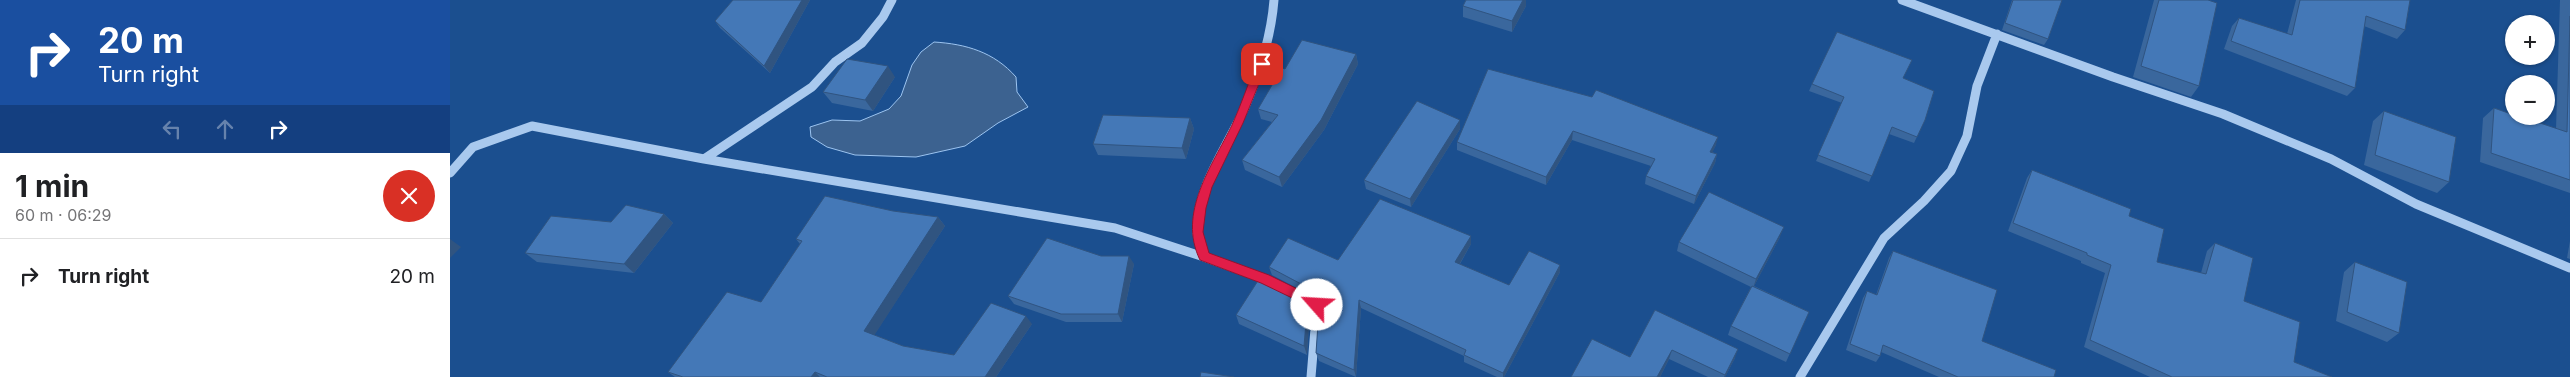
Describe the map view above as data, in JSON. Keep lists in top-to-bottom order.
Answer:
{
  "page": {
    "turn": ["20 m", "Turn right"],
    "map_buttons": ["+", "−"],
    "heading": ["1 min", "60 m · 06:29"],
    "list": [
      {
        "name": "Turn right",
        "value": "20 m"
      }
    ]
  }
}
